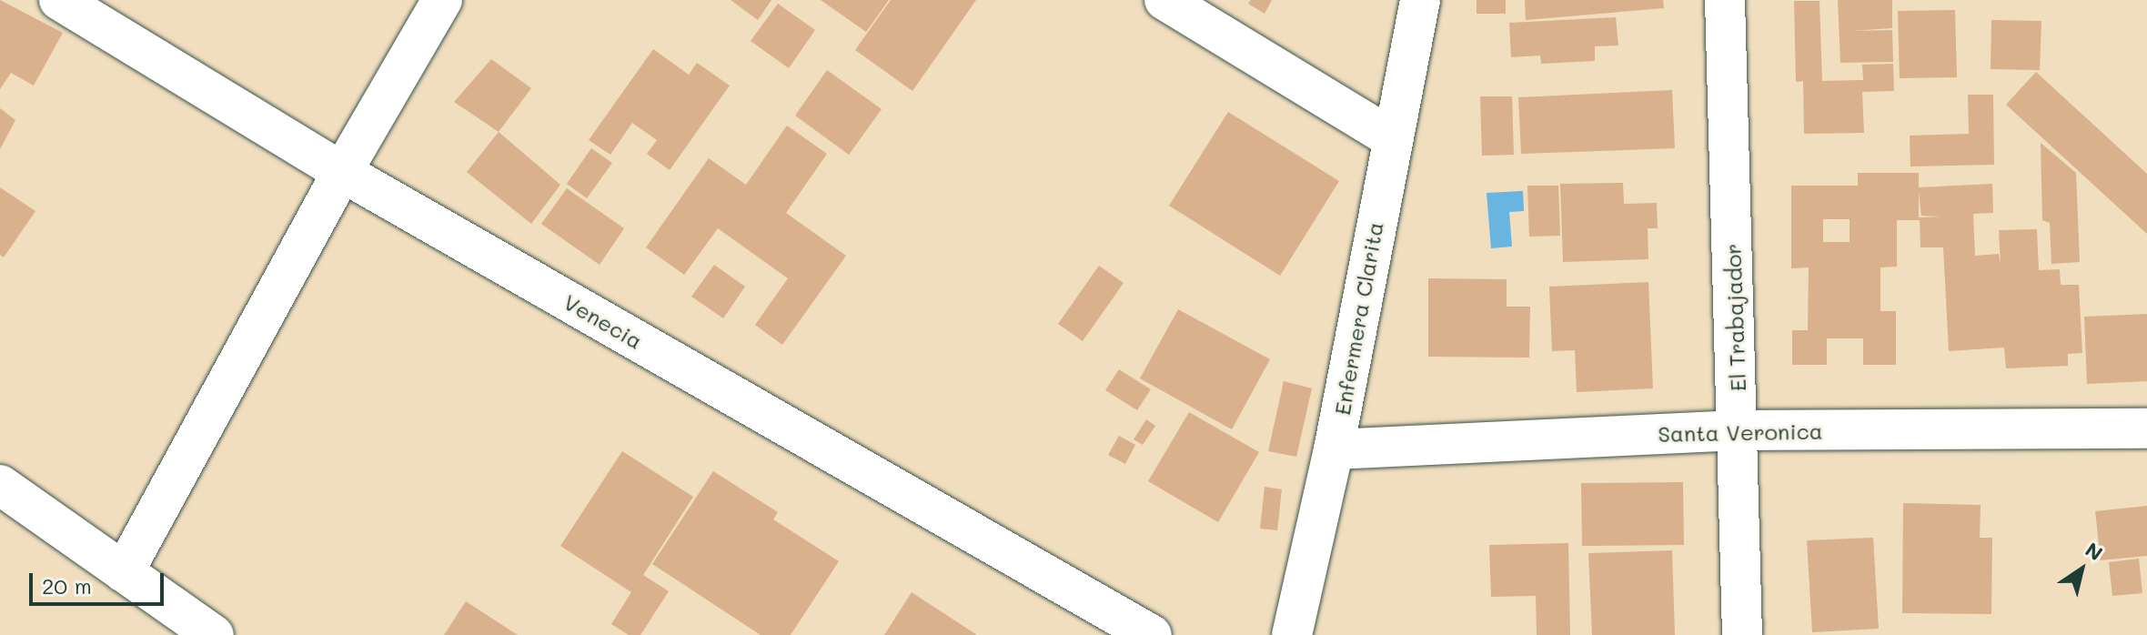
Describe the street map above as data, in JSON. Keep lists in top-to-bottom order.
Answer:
{
  "streets": {
    "street": [
      "El Trabajador",
      "Enfermera Clarita",
      "Venecia",
      "Santa Veronica"
    ]
  },
  "crossings": [
    ["El Trabajador", "Santa Veronica"],
    ["Enfermera Clarita", "Santa Veronica"]
  ],
  "scale_bar": "20 m",
  "north": "top right"
}
